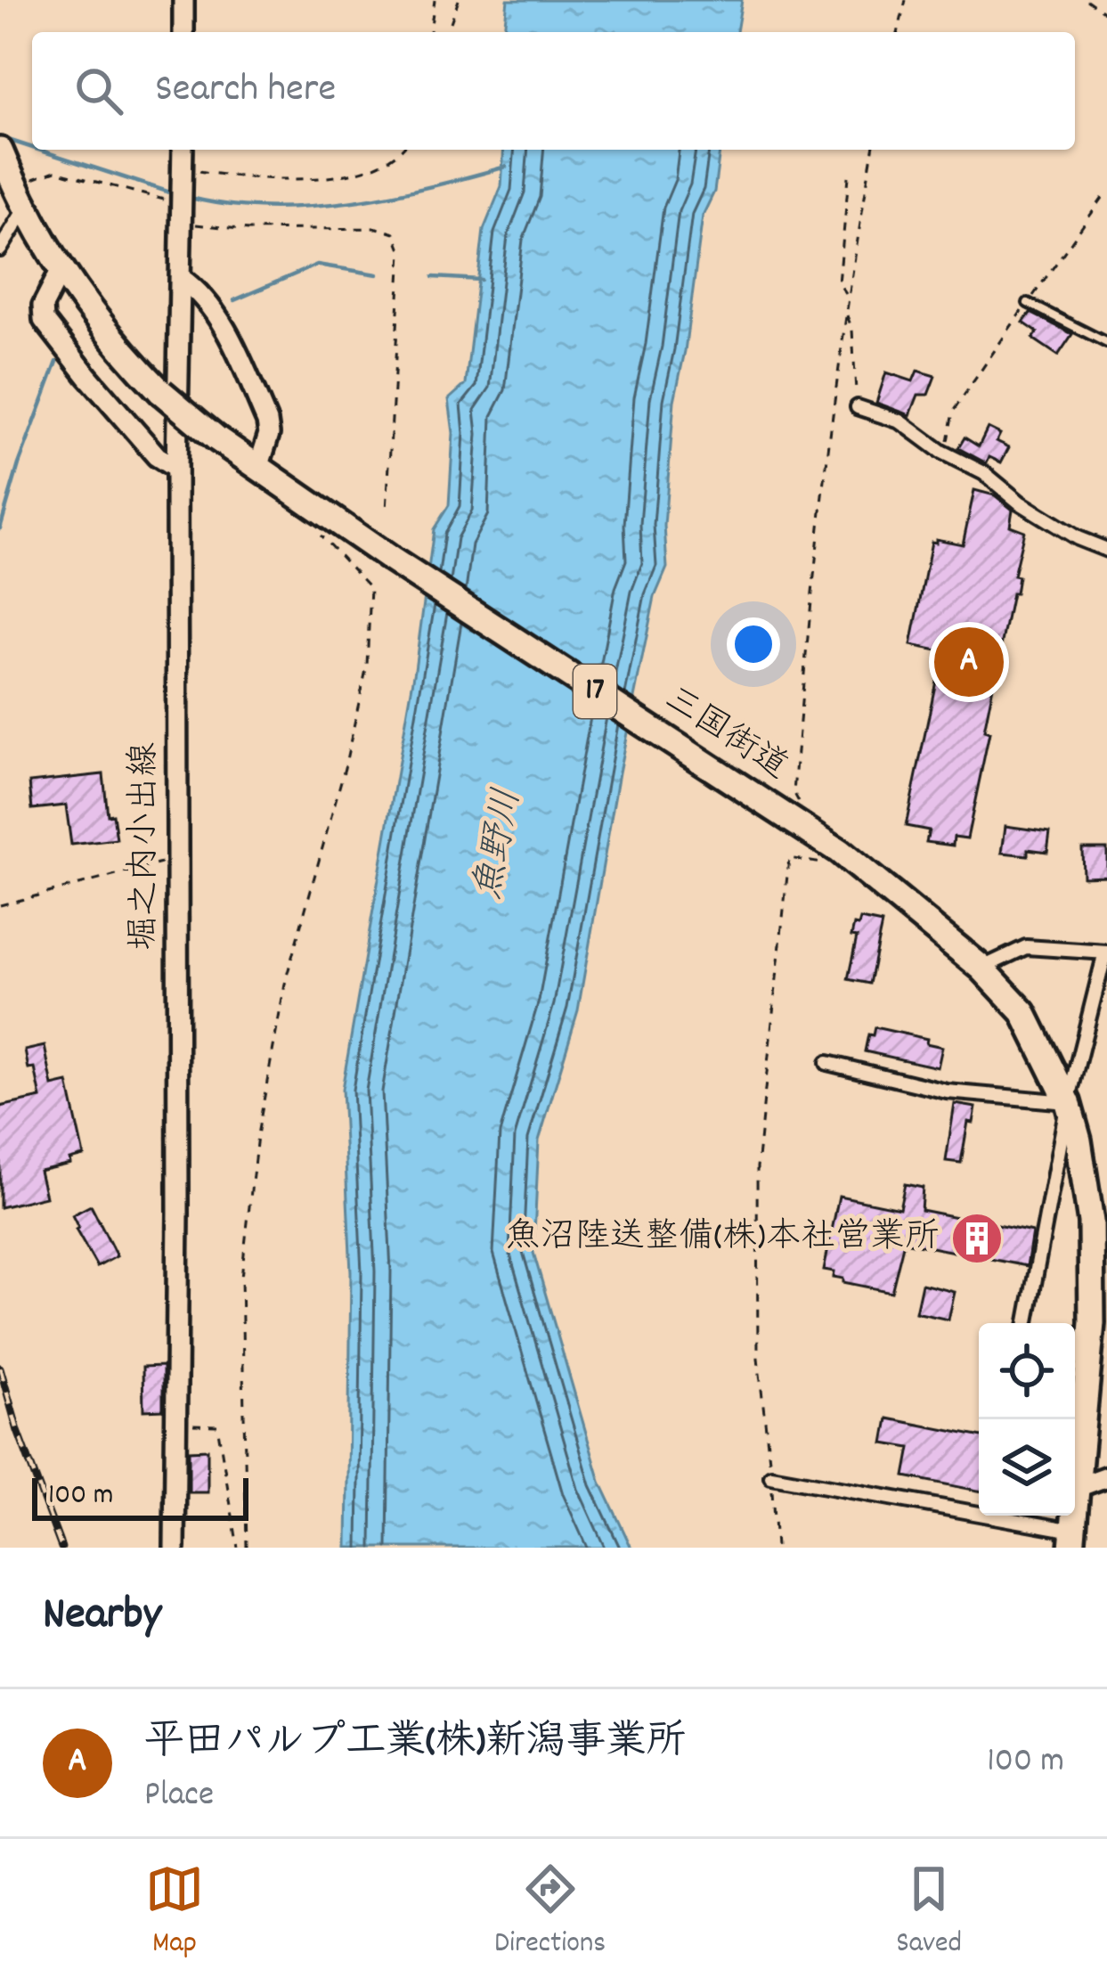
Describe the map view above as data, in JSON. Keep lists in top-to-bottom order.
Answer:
{
  "streets": {
    "highway": ["17", "三国街道"],
    "main road": ["堀之内小出線"]
  },
  "water": ["魚野川"],
  "places": {
    "building": ["魚沼陸送整備(株)本社営業所"]
  },
  "scale_bar": "100 m",
  "page": {
    "search": "Search here",
    "pins": "A",
    "scale": "100 m",
    "heading": "Nearby",
    "list": [
      {
        "mark": "A",
        "name": "平田パルプ工業(株)新潟事業所",
        "note": "Place",
        "value": "100 m"
      }
    ],
    "nav": ["Map", "Directions", "Saved"]
  }
}
